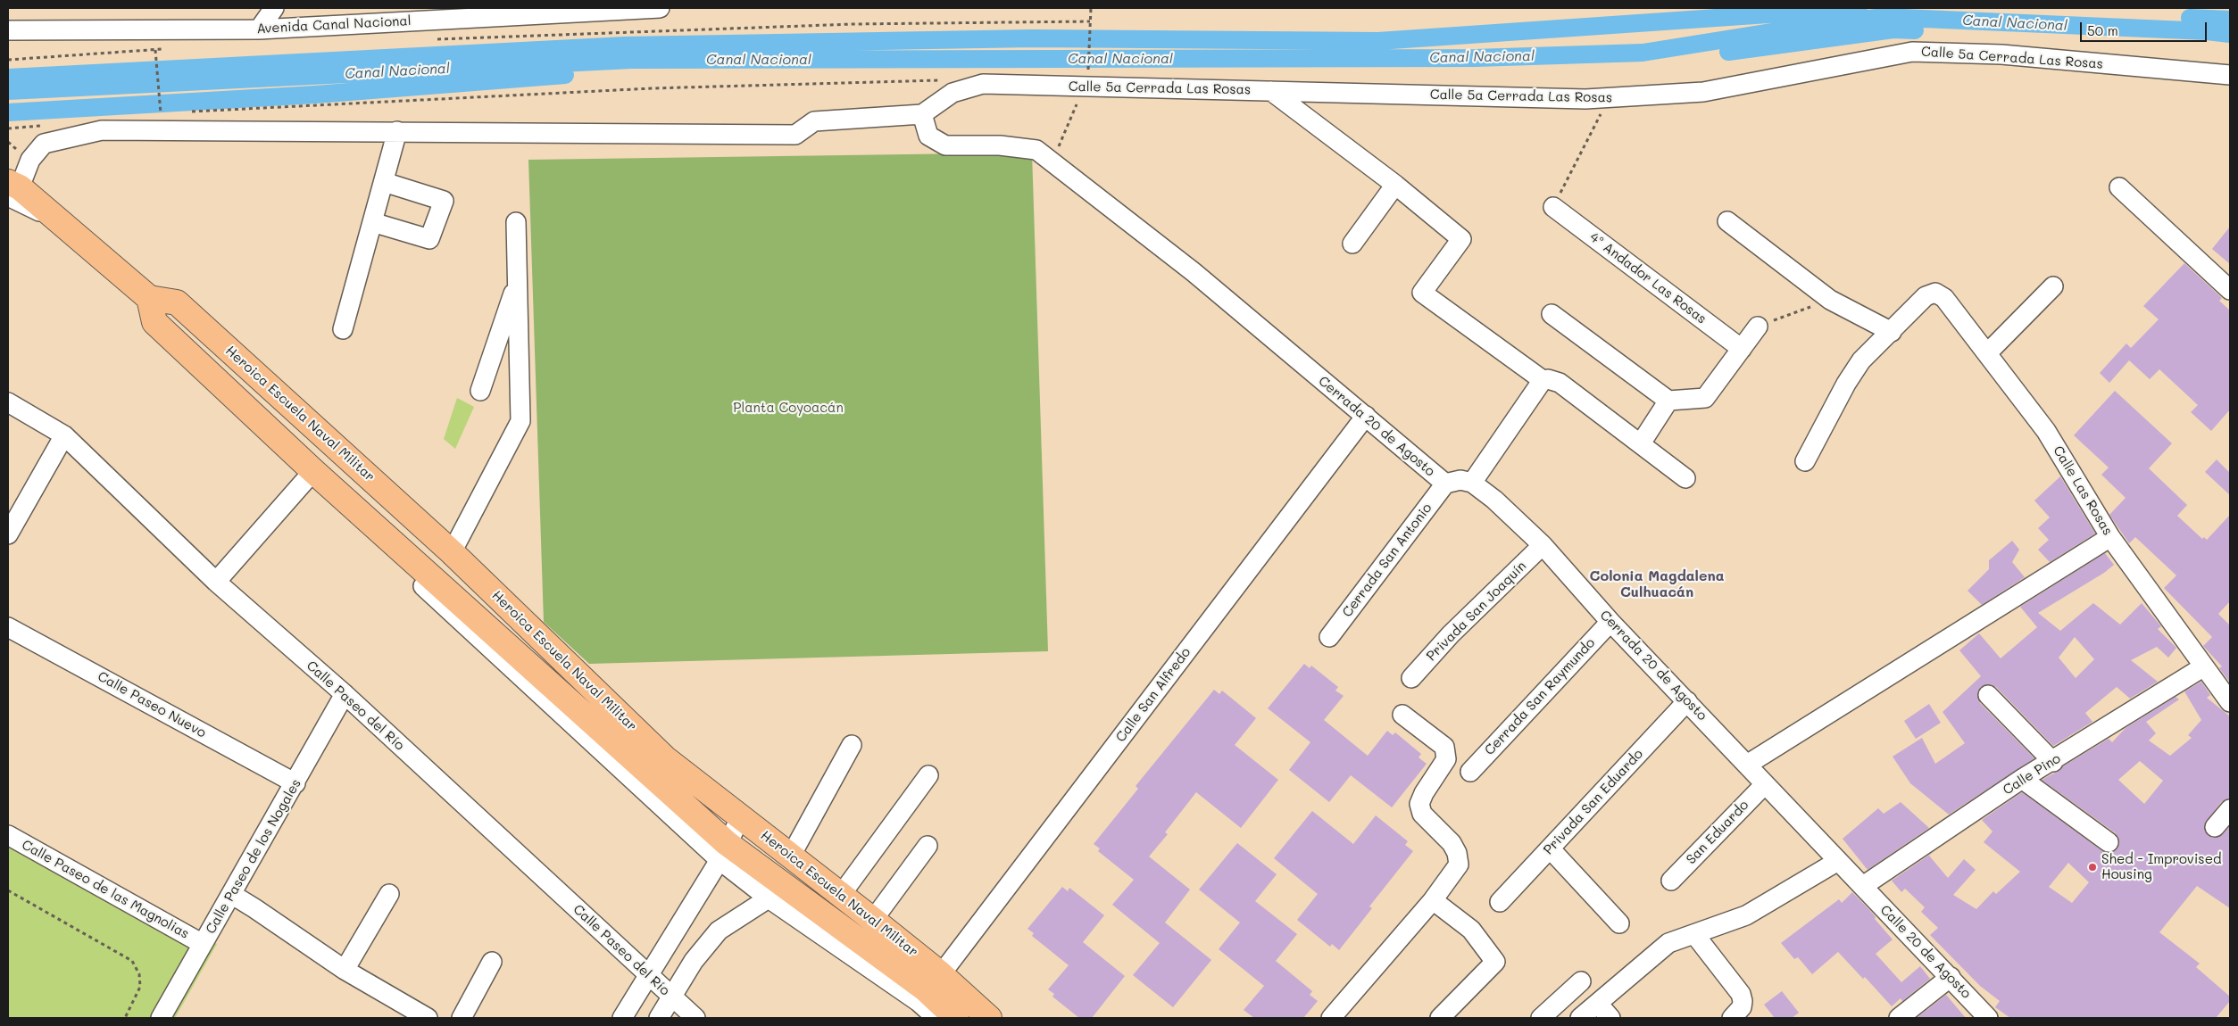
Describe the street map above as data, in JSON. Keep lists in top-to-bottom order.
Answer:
{
  "streets": {
    "main road": ["Heroica Escuela Naval Militar"],
    "street": [
      "Avenida Canal Nacional",
      "Calle 5a Cerrada Las Rosas",
      "4º Andador Las Rosas",
      "Cerrada 20 de Agosto",
      "Calle Las Rosas",
      "Cerrada San Antonio",
      "Privada San Joaquín",
      "Calle San Alfredo",
      "Cerrada San Raymundo",
      "Calle Paseo Nuevo",
      "Calle Paseo del Río",
      "Calle Pino",
      "Privada San Eduardo",
      "San Eduardo",
      "Calle Paseo de los Nogales",
      "Calle Paseo de las Magnolias",
      "Calle 20 de Agosto"
    ]
  },
  "crossings": [
    ["Calle 5a Cerrada Las Rosas", "Cerrada 20 de Agosto"],
    ["Heroica Escuela Naval Militar", "Calle San Alfredo"],
    ["Cerrada 20 de Agosto", "Cerrada San Antonio"],
    ["Cerrada 20 de Agosto", "Privada San Joaquín"],
    ["Cerrada 20 de Agosto", "Calle San Alfredo"],
    ["Cerrada 20 de Agosto", "Cerrada San Raymundo"],
    ["Cerrada 20 de Agosto", "Calle Pino"],
    ["Cerrada 20 de Agosto", "Privada San Eduardo"],
    ["Cerrada 20 de Agosto", "San Eduardo"],
    ["Cerrada 20 de Agosto", "Calle 20 de Agosto"],
    ["Calle Las Rosas", "Calle Pino"],
    ["Calle Paseo Nuevo", "Calle Paseo de los Nogales"],
    ["Calle Paseo del Río", "Calle Paseo de los Nogales"],
    ["Calle Pino", "Calle 20 de Agosto"],
    ["Calle Paseo de los Nogales", "Calle Paseo de las Magnolias"]
  ],
  "districts": ["Colonia Magdalena Culhuacán"],
  "water": ["Canal Nacional"],
  "parks": ["Planta Coyoacán"],
  "places": ["Shed - Improvised Housing"],
  "scale_bar": "50 m"
}
